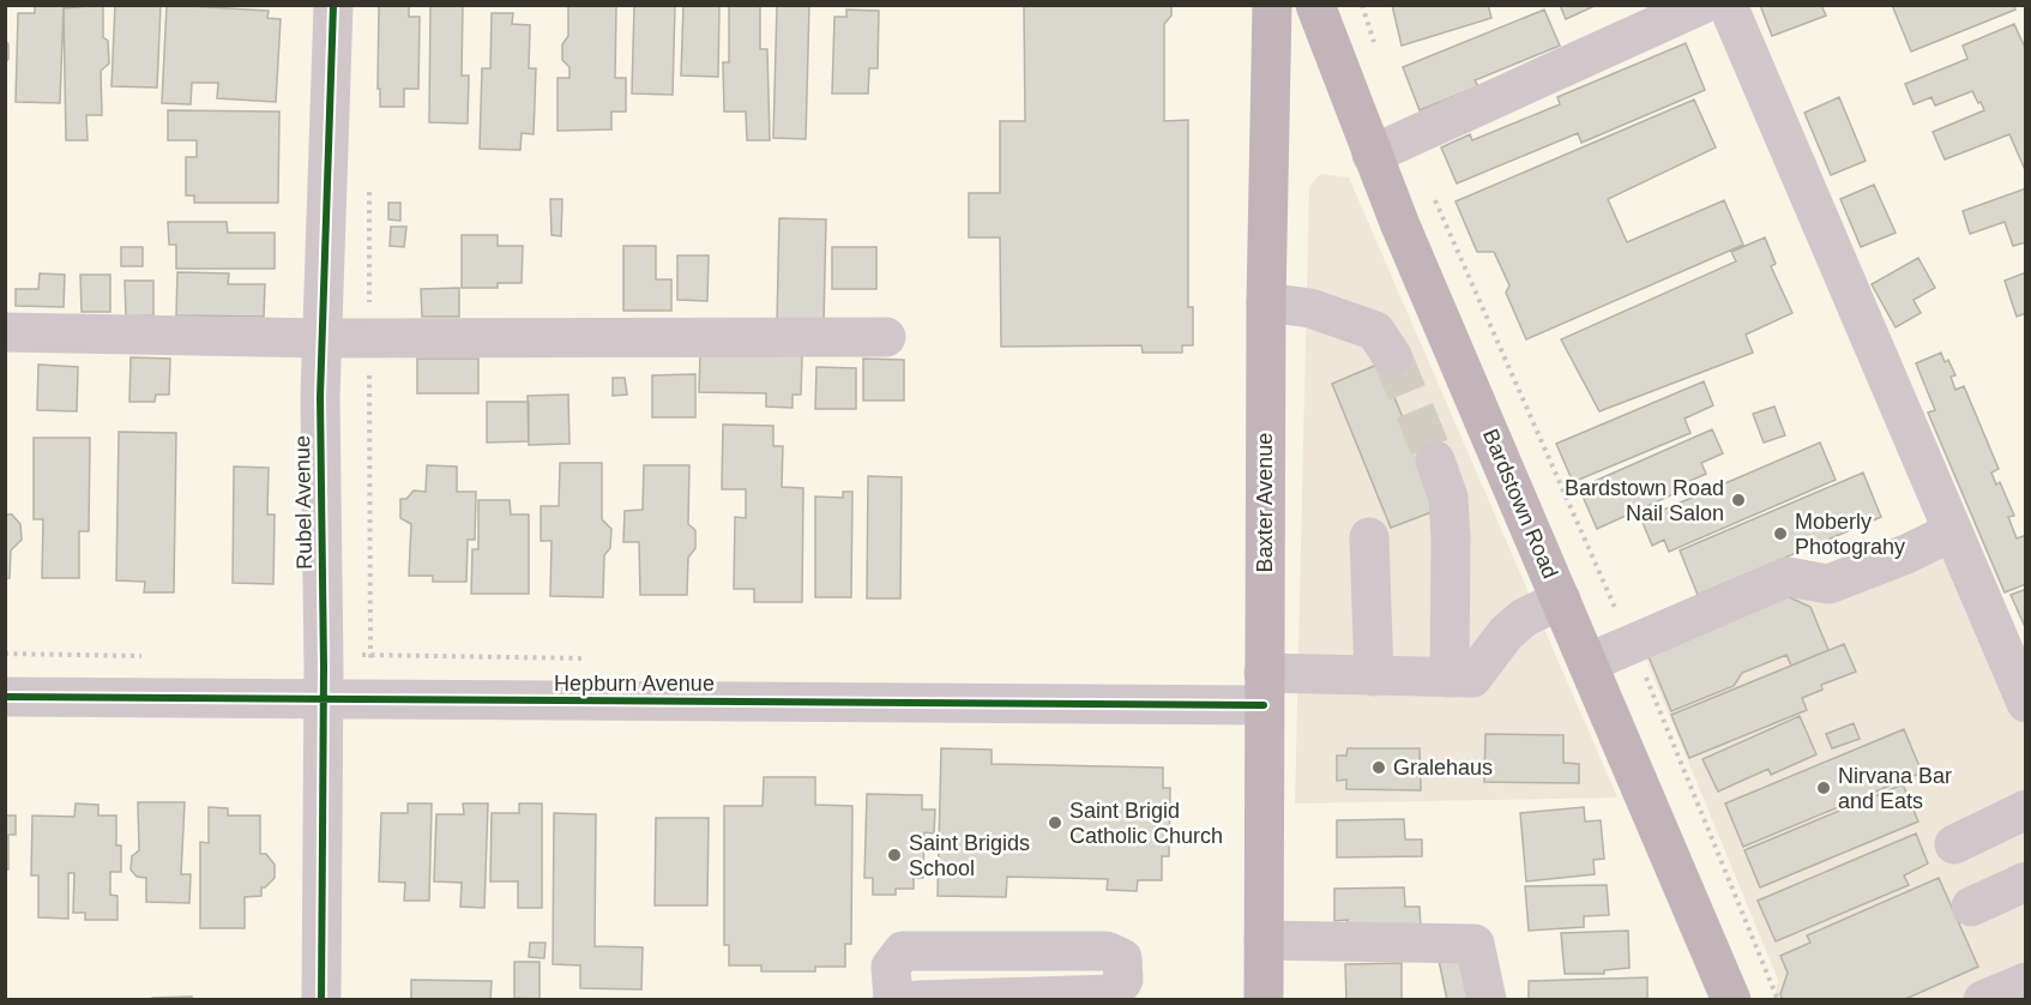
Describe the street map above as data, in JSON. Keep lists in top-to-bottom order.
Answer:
{
  "streets": {
    "main road": ["Baxter Avenue", "Bardstown Road"],
    "street": ["Rubel Avenue", "Hepburn Avenue"]
  },
  "crossings": [
    ["Rubel Avenue", "Hepburn Avenue"],
    ["Baxter Avenue", "Hepburn Avenue"],
    ["Bardstown Road", "Hepburn Avenue"]
  ],
  "places": [
    "Bardstown Road Nail Salon",
    "Moberly Photograhy",
    "Gralehaus",
    "Nirvana Bar and Eats",
    "Saint Brigid Catholic Church",
    "Saint Brigids School"
  ]
}
